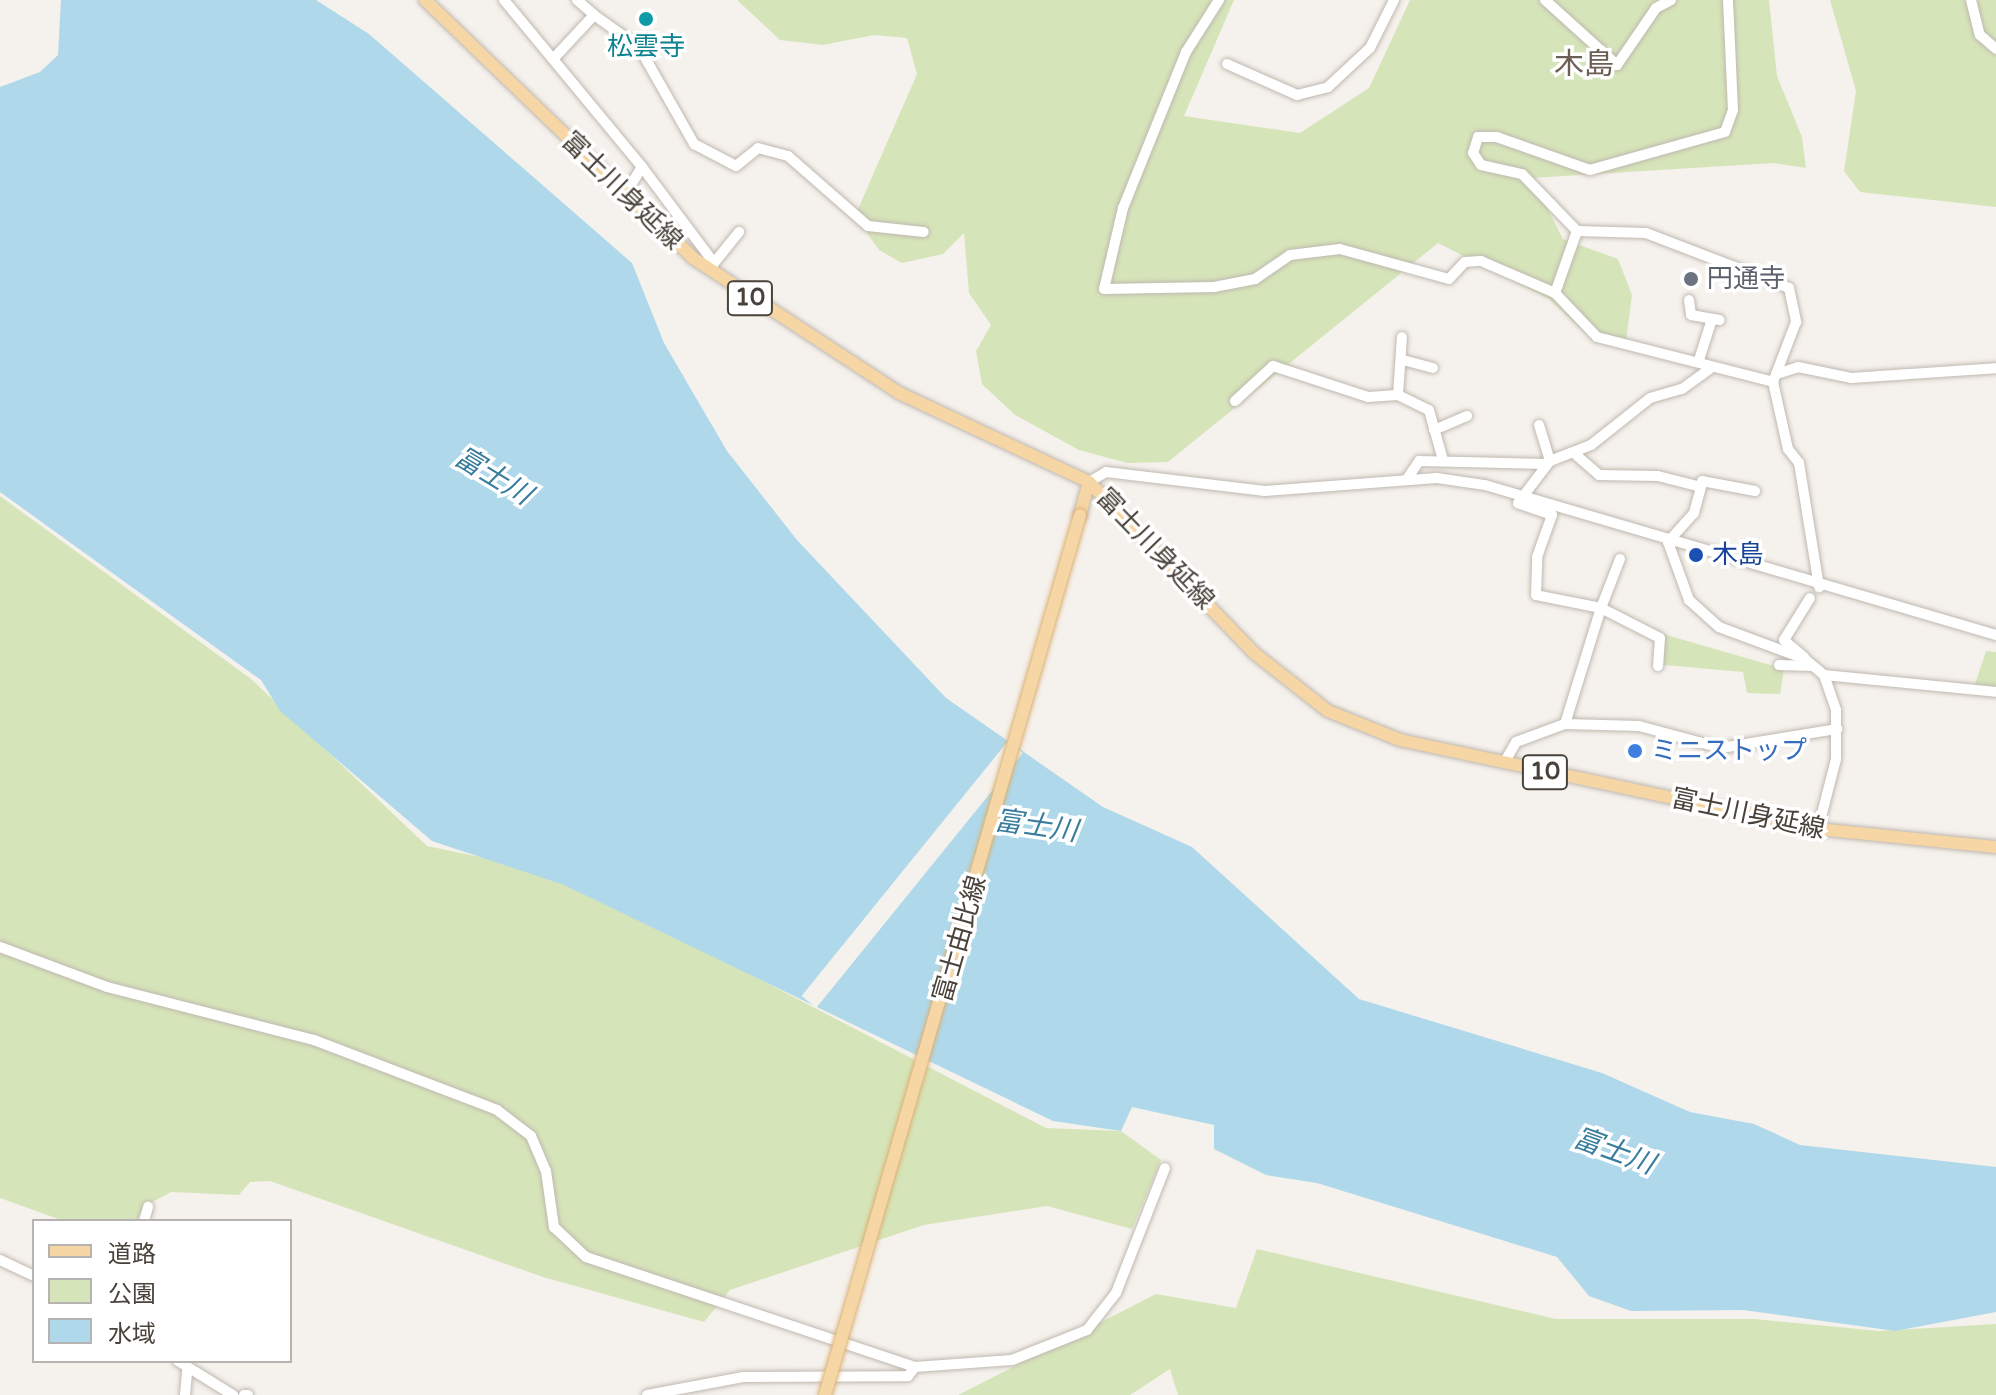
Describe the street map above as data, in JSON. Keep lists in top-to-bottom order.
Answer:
{
  "streets": {
    "main road": ["富士川身延線", "10", "富士由比線"]
  },
  "crossings": [
    ["富士川身延線", "富士由比線"]
  ],
  "districts": ["木島"],
  "water": ["富士川"],
  "places": [
    "松雲寺",
    "円通寺",
    "木島",
    "ミニストップ"
  ],
  "legend": ["道路", "公園", "水域"]
}
